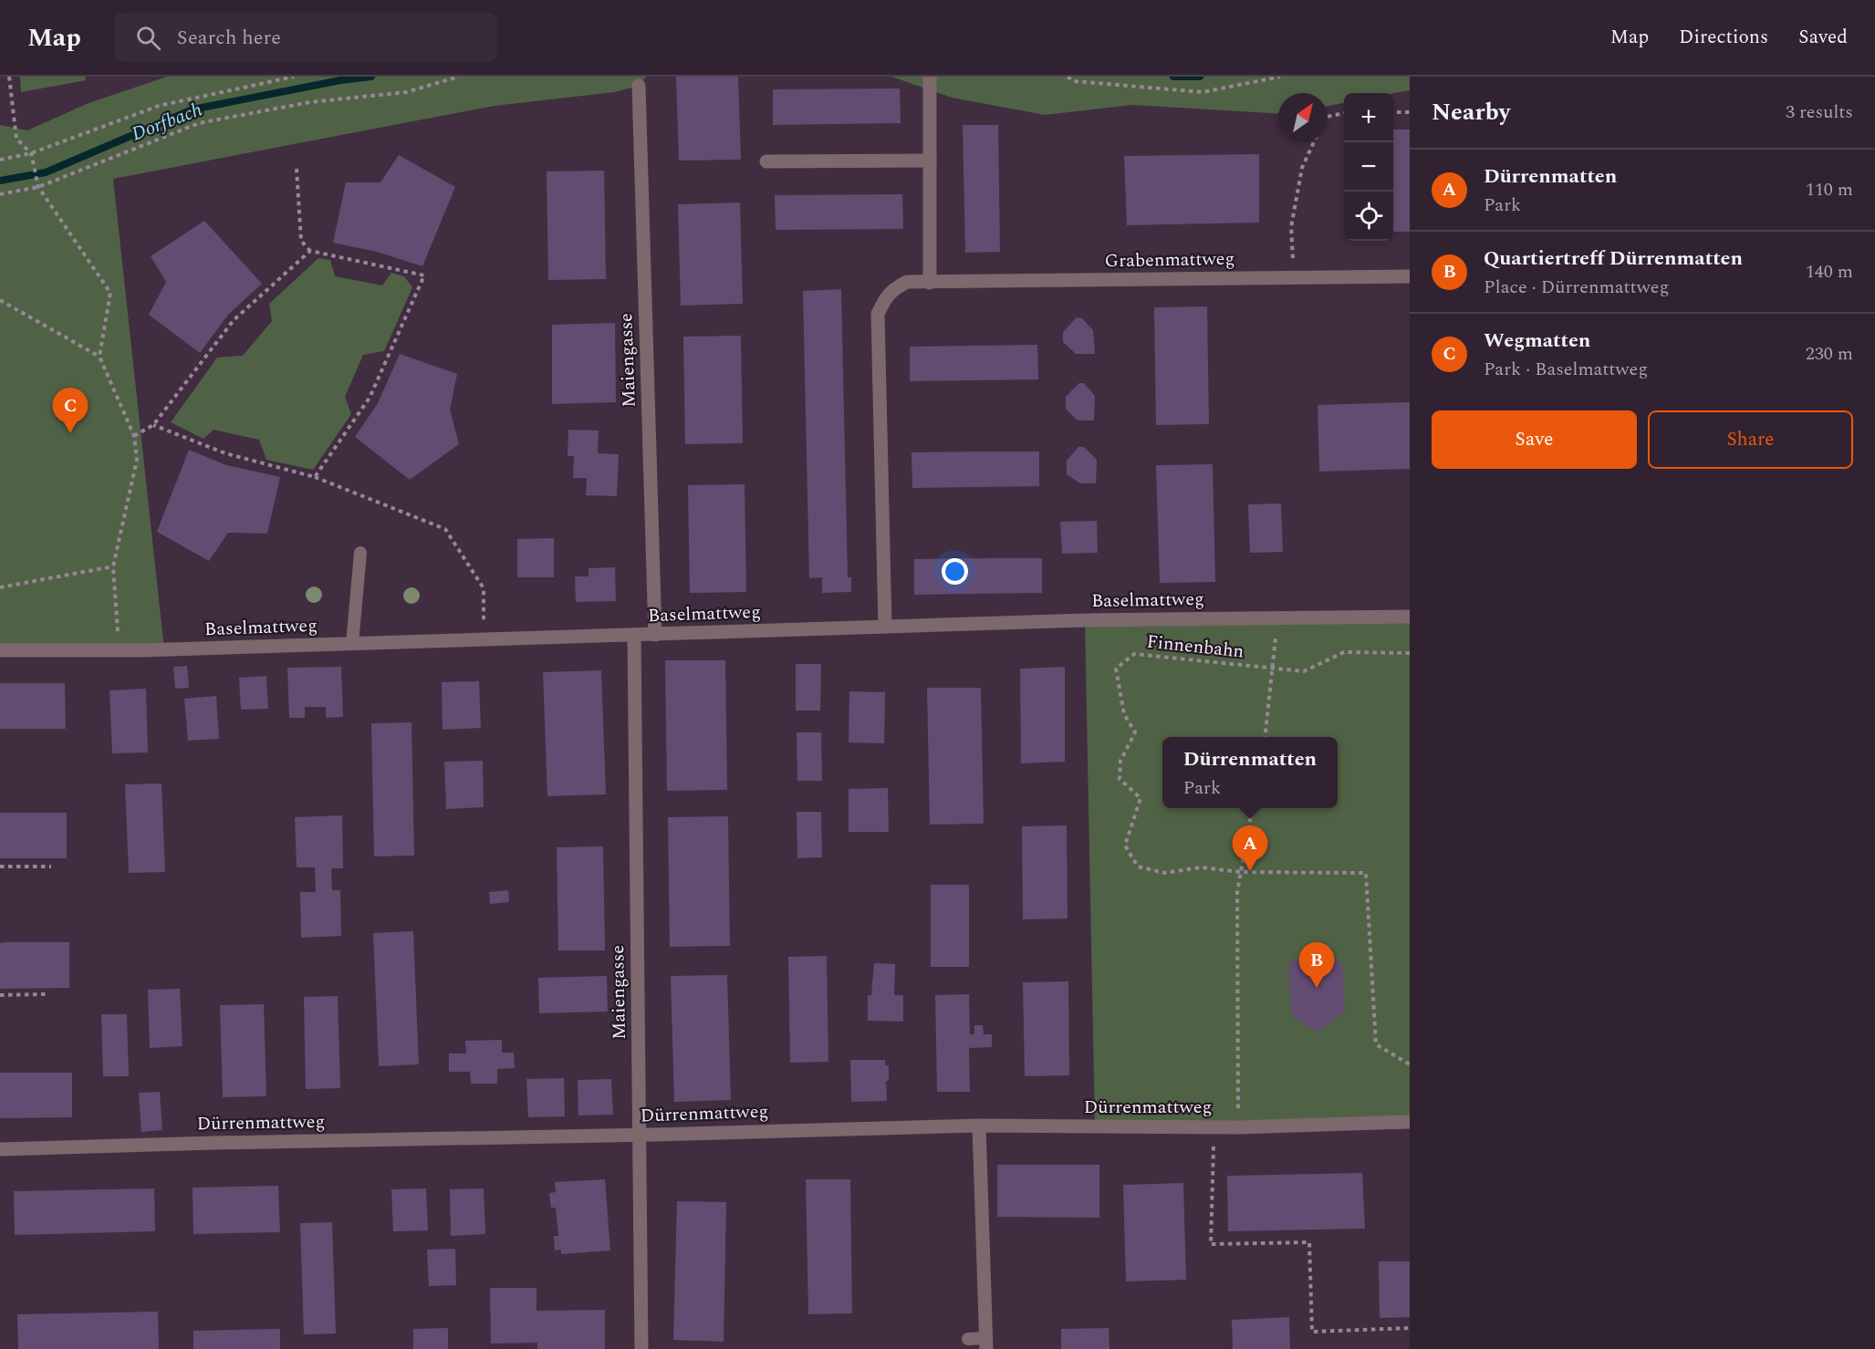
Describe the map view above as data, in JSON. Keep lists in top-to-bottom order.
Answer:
{
  "streets": {
    "street": [
      "Grabenmattweg",
      "Maiengasse",
      "Baselmattweg",
      "Dürrenmattweg"
    ],
    "path": ["Finnenbahn"]
  },
  "crossings": [
    ["Grabenmattweg", "Baselmattweg"],
    ["Maiengasse", "Baselmattweg"],
    ["Maiengasse", "Dürrenmattweg"]
  ],
  "water": ["Dorfbach"],
  "north": "top right",
  "page": {
    "header": "Map",
    "search": "Search here",
    "nav": ["Map", "Directions", "Saved"],
    "heading": ["Nearby", "3 results"],
    "map_buttons": ["+", "−"],
    "list": [
      {
        "mark": "A",
        "name": "Dürrenmatten",
        "note": "Park",
        "value": "110 m"
      },
      {
        "mark": "B",
        "name": "Quartiertreff Dürrenmatten",
        "note": "Place · Dürrenmattweg",
        "value": "140 m"
      },
      {
        "mark": "C",
        "name": "Wegmatten",
        "note": "Park · Baselmattweg",
        "value": "230 m"
      }
    ],
    "pins": ["C", "A", "B"],
    "buttons": ["Save", "Share"],
    "popup": ["Dürrenmatten", "Park"]
  }
}
